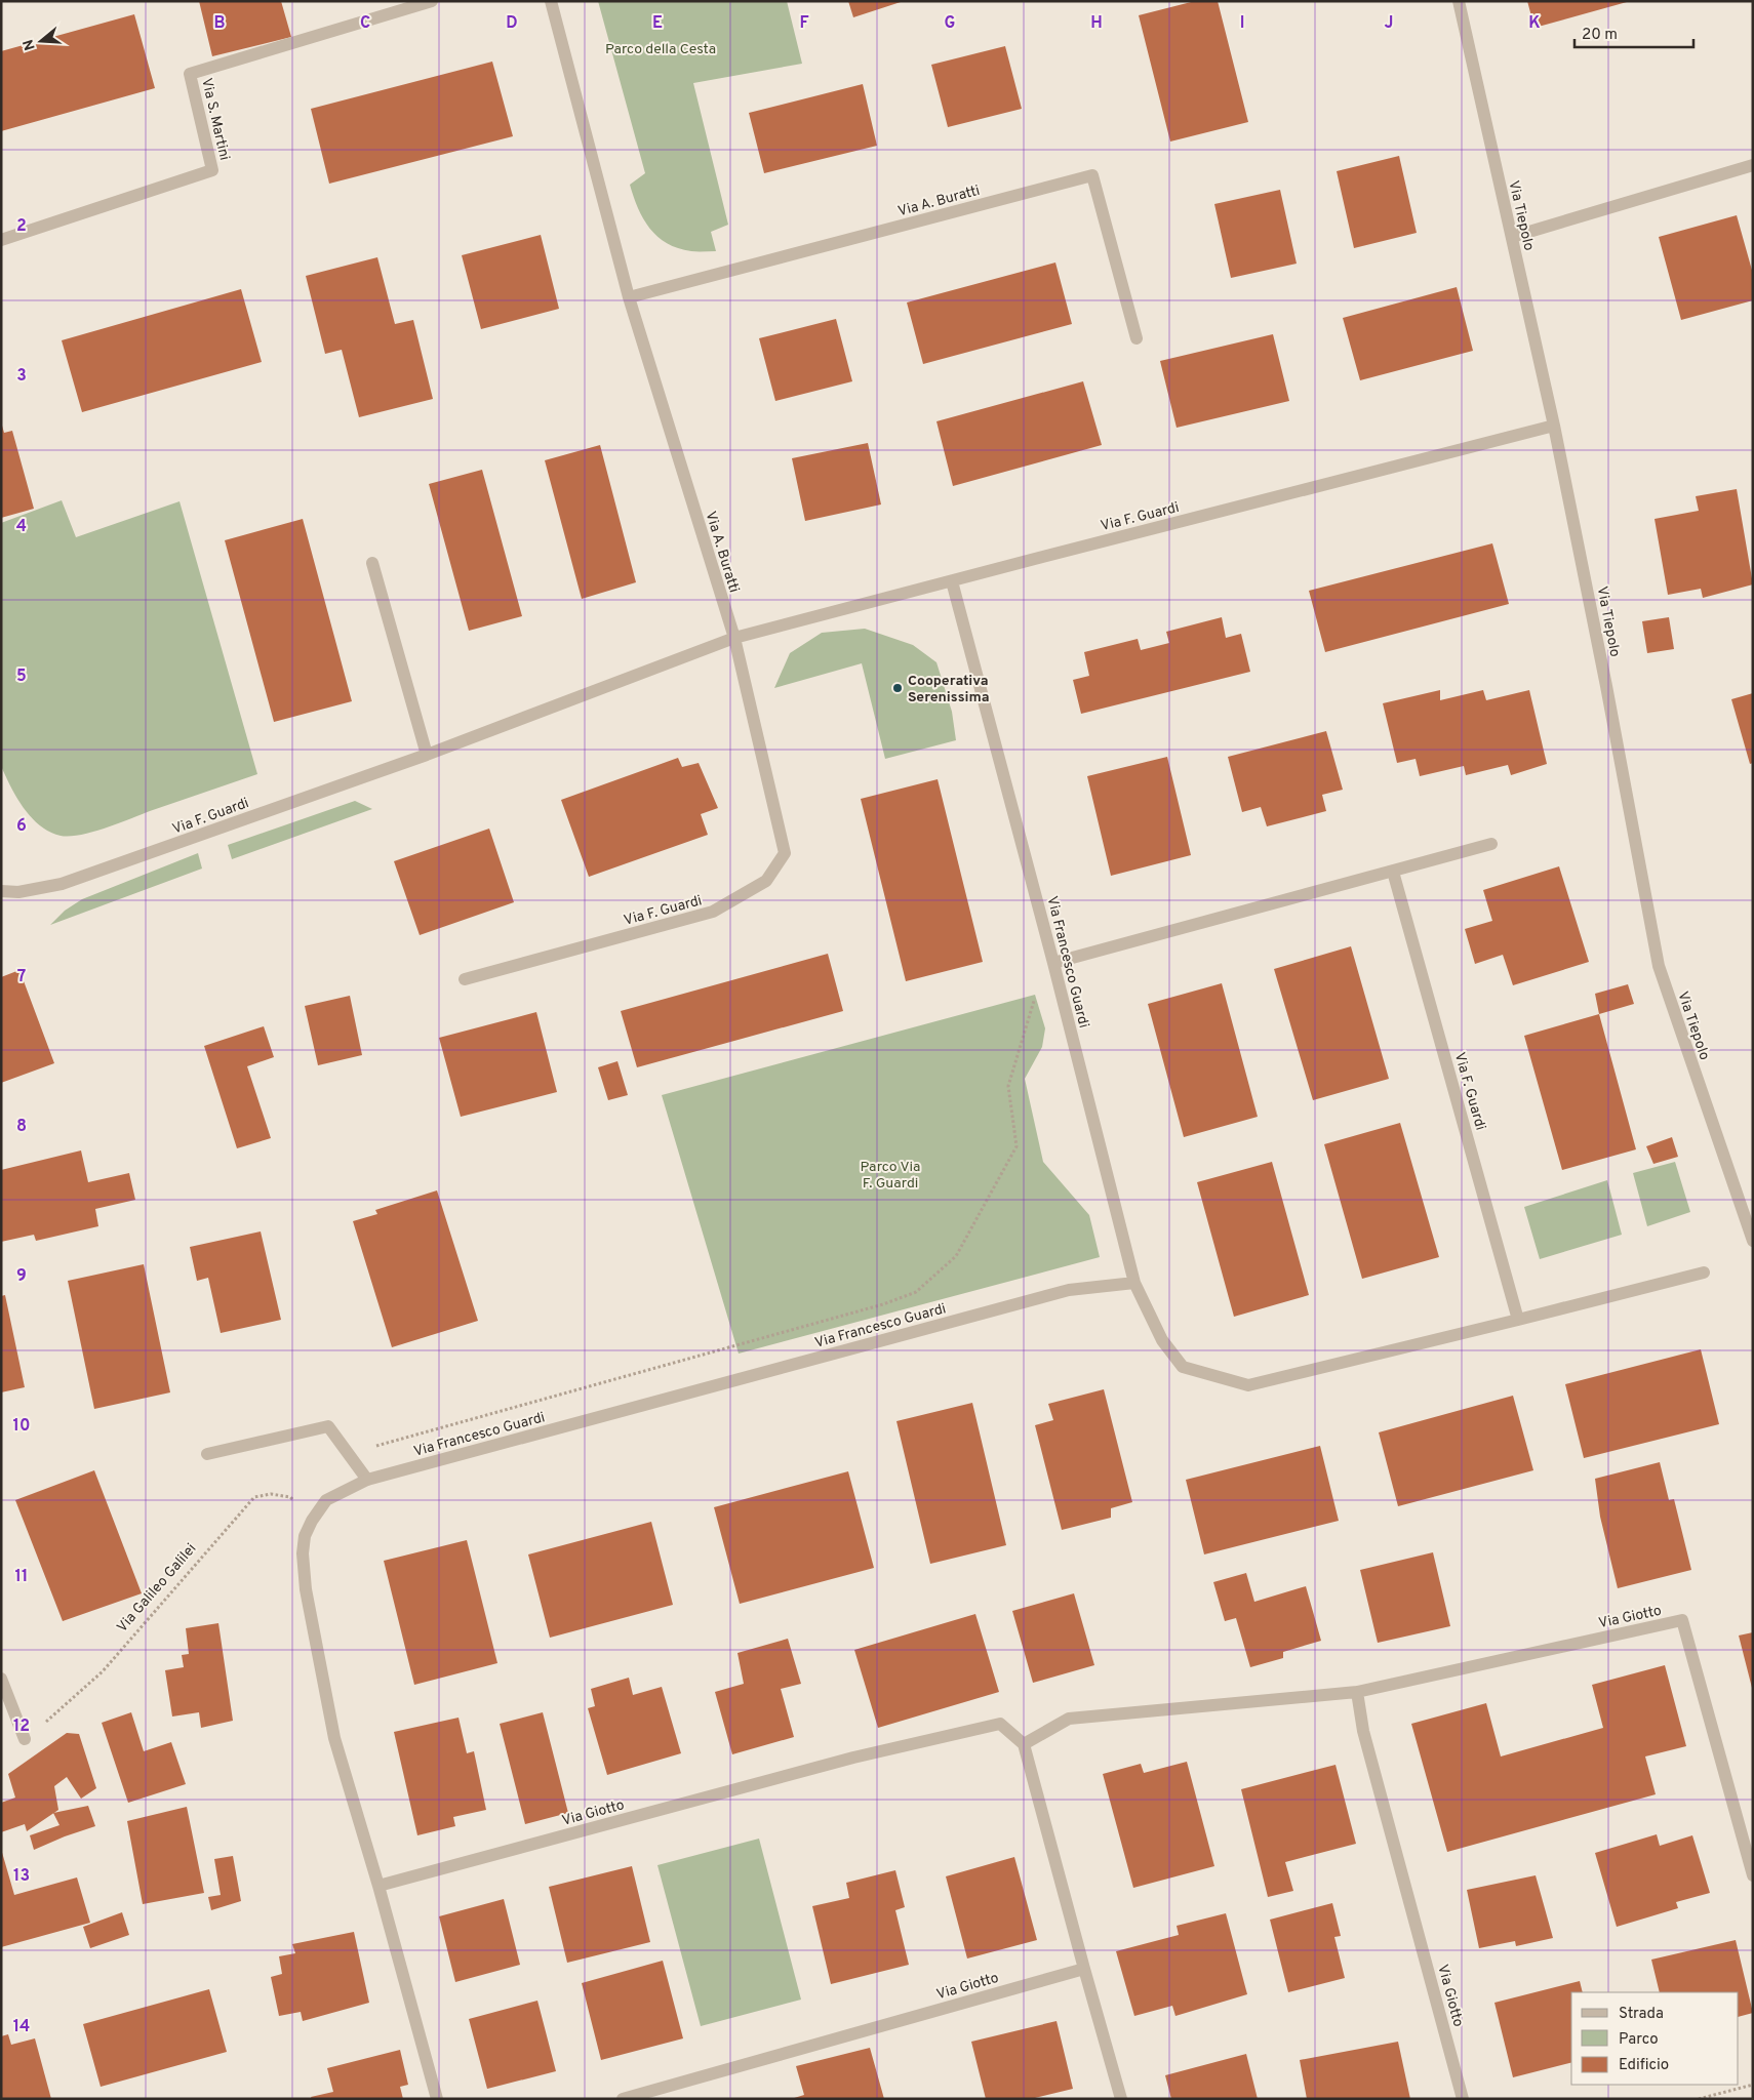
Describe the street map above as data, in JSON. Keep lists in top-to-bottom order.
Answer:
{
  "streets": {
    "street": [
      "Via S. Martini",
      "Via A. Buratti",
      "Via Tiepolo",
      "Via F. Guardi",
      "Via Francesco Guardi",
      "Via Giotto"
    ],
    "path": ["Via Galileo Galilei"]
  },
  "crossings": [
    ["Via A. Buratti", "Via F. Guardi"],
    ["Via Tiepolo", "Via F. Guardi"],
    ["Via F. Guardi", "Via Francesco Guardi"],
    ["Via Francesco Guardi", "Via Galileo Galilei"],
    ["Via Francesco Guardi", "Via Giotto"]
  ],
  "parks": ["Parco della Cesta", "Parco Via F. Guardi"],
  "places": ["Cooperativa Serenissima"],
  "legend": ["Strada", "Parco", "Edificio"],
  "scale_bar": "20 m",
  "north": "left",
  "grid": {
    "columns": [
      "B",
      "C",
      "D",
      "E",
      "F",
      "G",
      "H",
      "I",
      "J",
      "K"
    ],
    "rows": [
      "2",
      "3",
      "4",
      "5",
      "6",
      "7",
      "8",
      "9",
      "10",
      "11",
      "12",
      "13",
      "14"
    ]
  }
}
